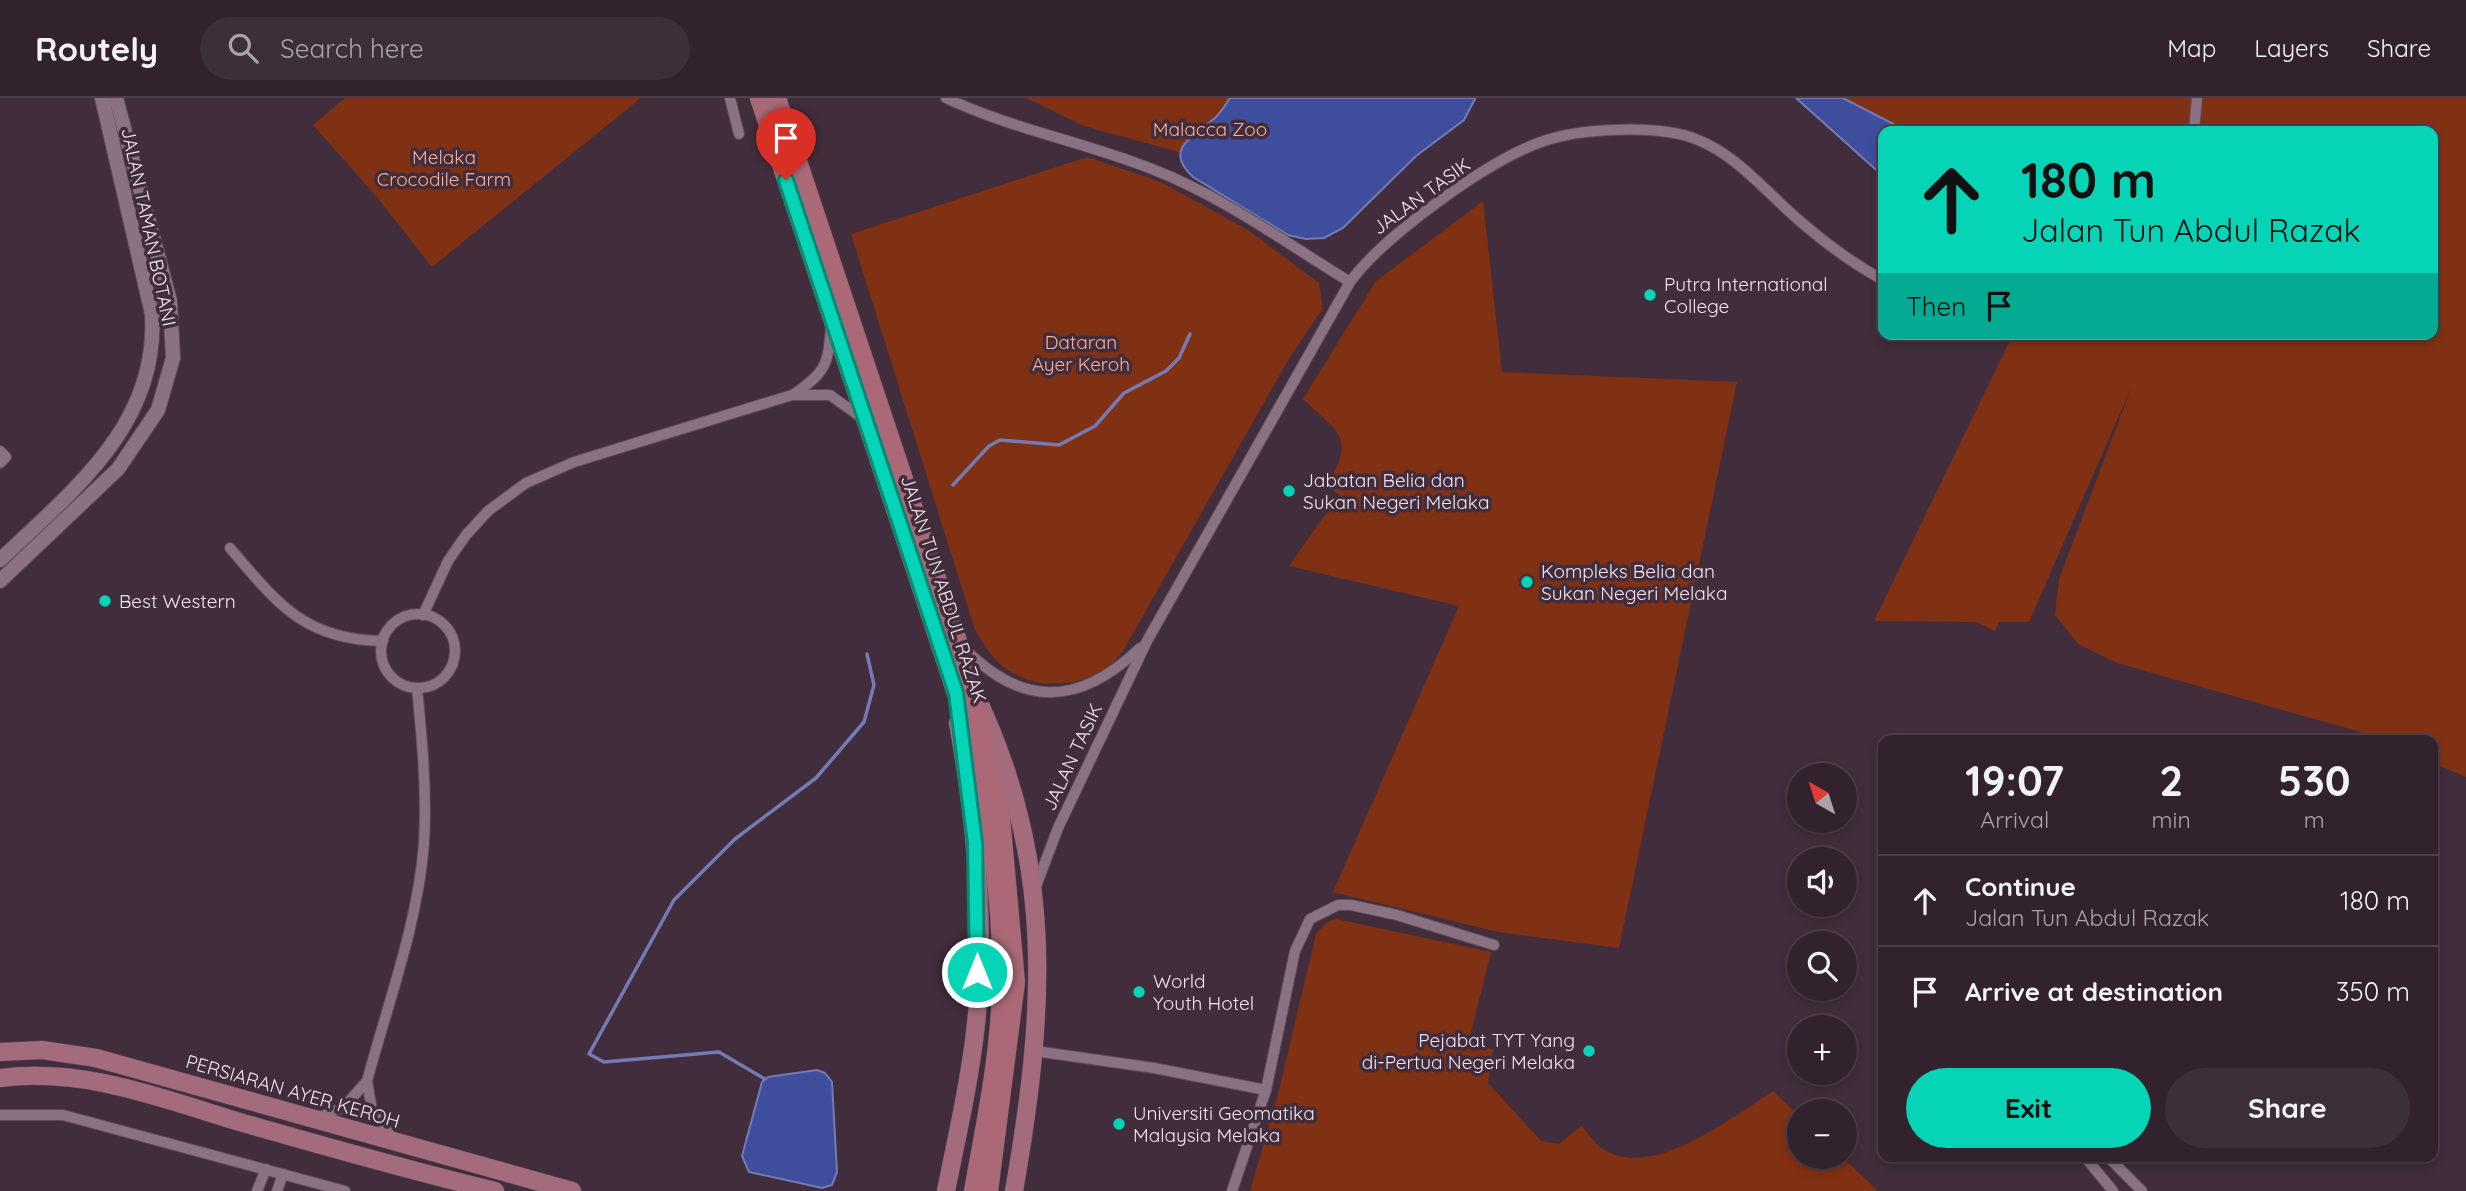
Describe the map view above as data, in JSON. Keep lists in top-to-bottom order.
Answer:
{
  "streets": {
    "highway": ["JALAN TUN ABDUL RAZAK"],
    "main road": ["PERSIARAN AYER KEROH"],
    "street": ["JALAN TASIK", "JALAN TAMAN BOTANI"]
  },
  "crossings": [
    ["JALAN TASIK", "JALAN TUN ABDUL RAZAK"]
  ],
  "parks": ["Malacca Zoo", "Melaka Crocodile Farm", "Dataran Ayer Keroh"],
  "places": [
    "Putra International College",
    "Jabatan Belia dan Sukan Negeri Melaka",
    "Kompleks Belia dan Sukan Negeri Melaka",
    "Best Western",
    "World Youth Hotel",
    "Pejabat TYT Yang di-Pertua Negeri Melaka",
    "Universiti Geomatika Malaysia Melaka"
  ],
  "north": "top left",
  "page": {
    "header": "Routely",
    "search": "Search here",
    "nav": ["Map", "Layers", "Share"],
    "turn": ["180 m", "Jalan Tun Abdul Razak"],
    "then": "Then",
    "eta": [
      "19:07",
      "Arrival",
      "2",
      "min",
      "530",
      "m"
    ],
    "map_buttons": ["+", "−"],
    "list": [
      {
        "name": "Continue",
        "note": "Jalan Tun Abdul Razak",
        "value": "180 m"
      },
      {
        "name": "Arrive at destination",
        "value": "350 m"
      }
    ],
    "buttons": ["Exit", "Share"]
  }
}
